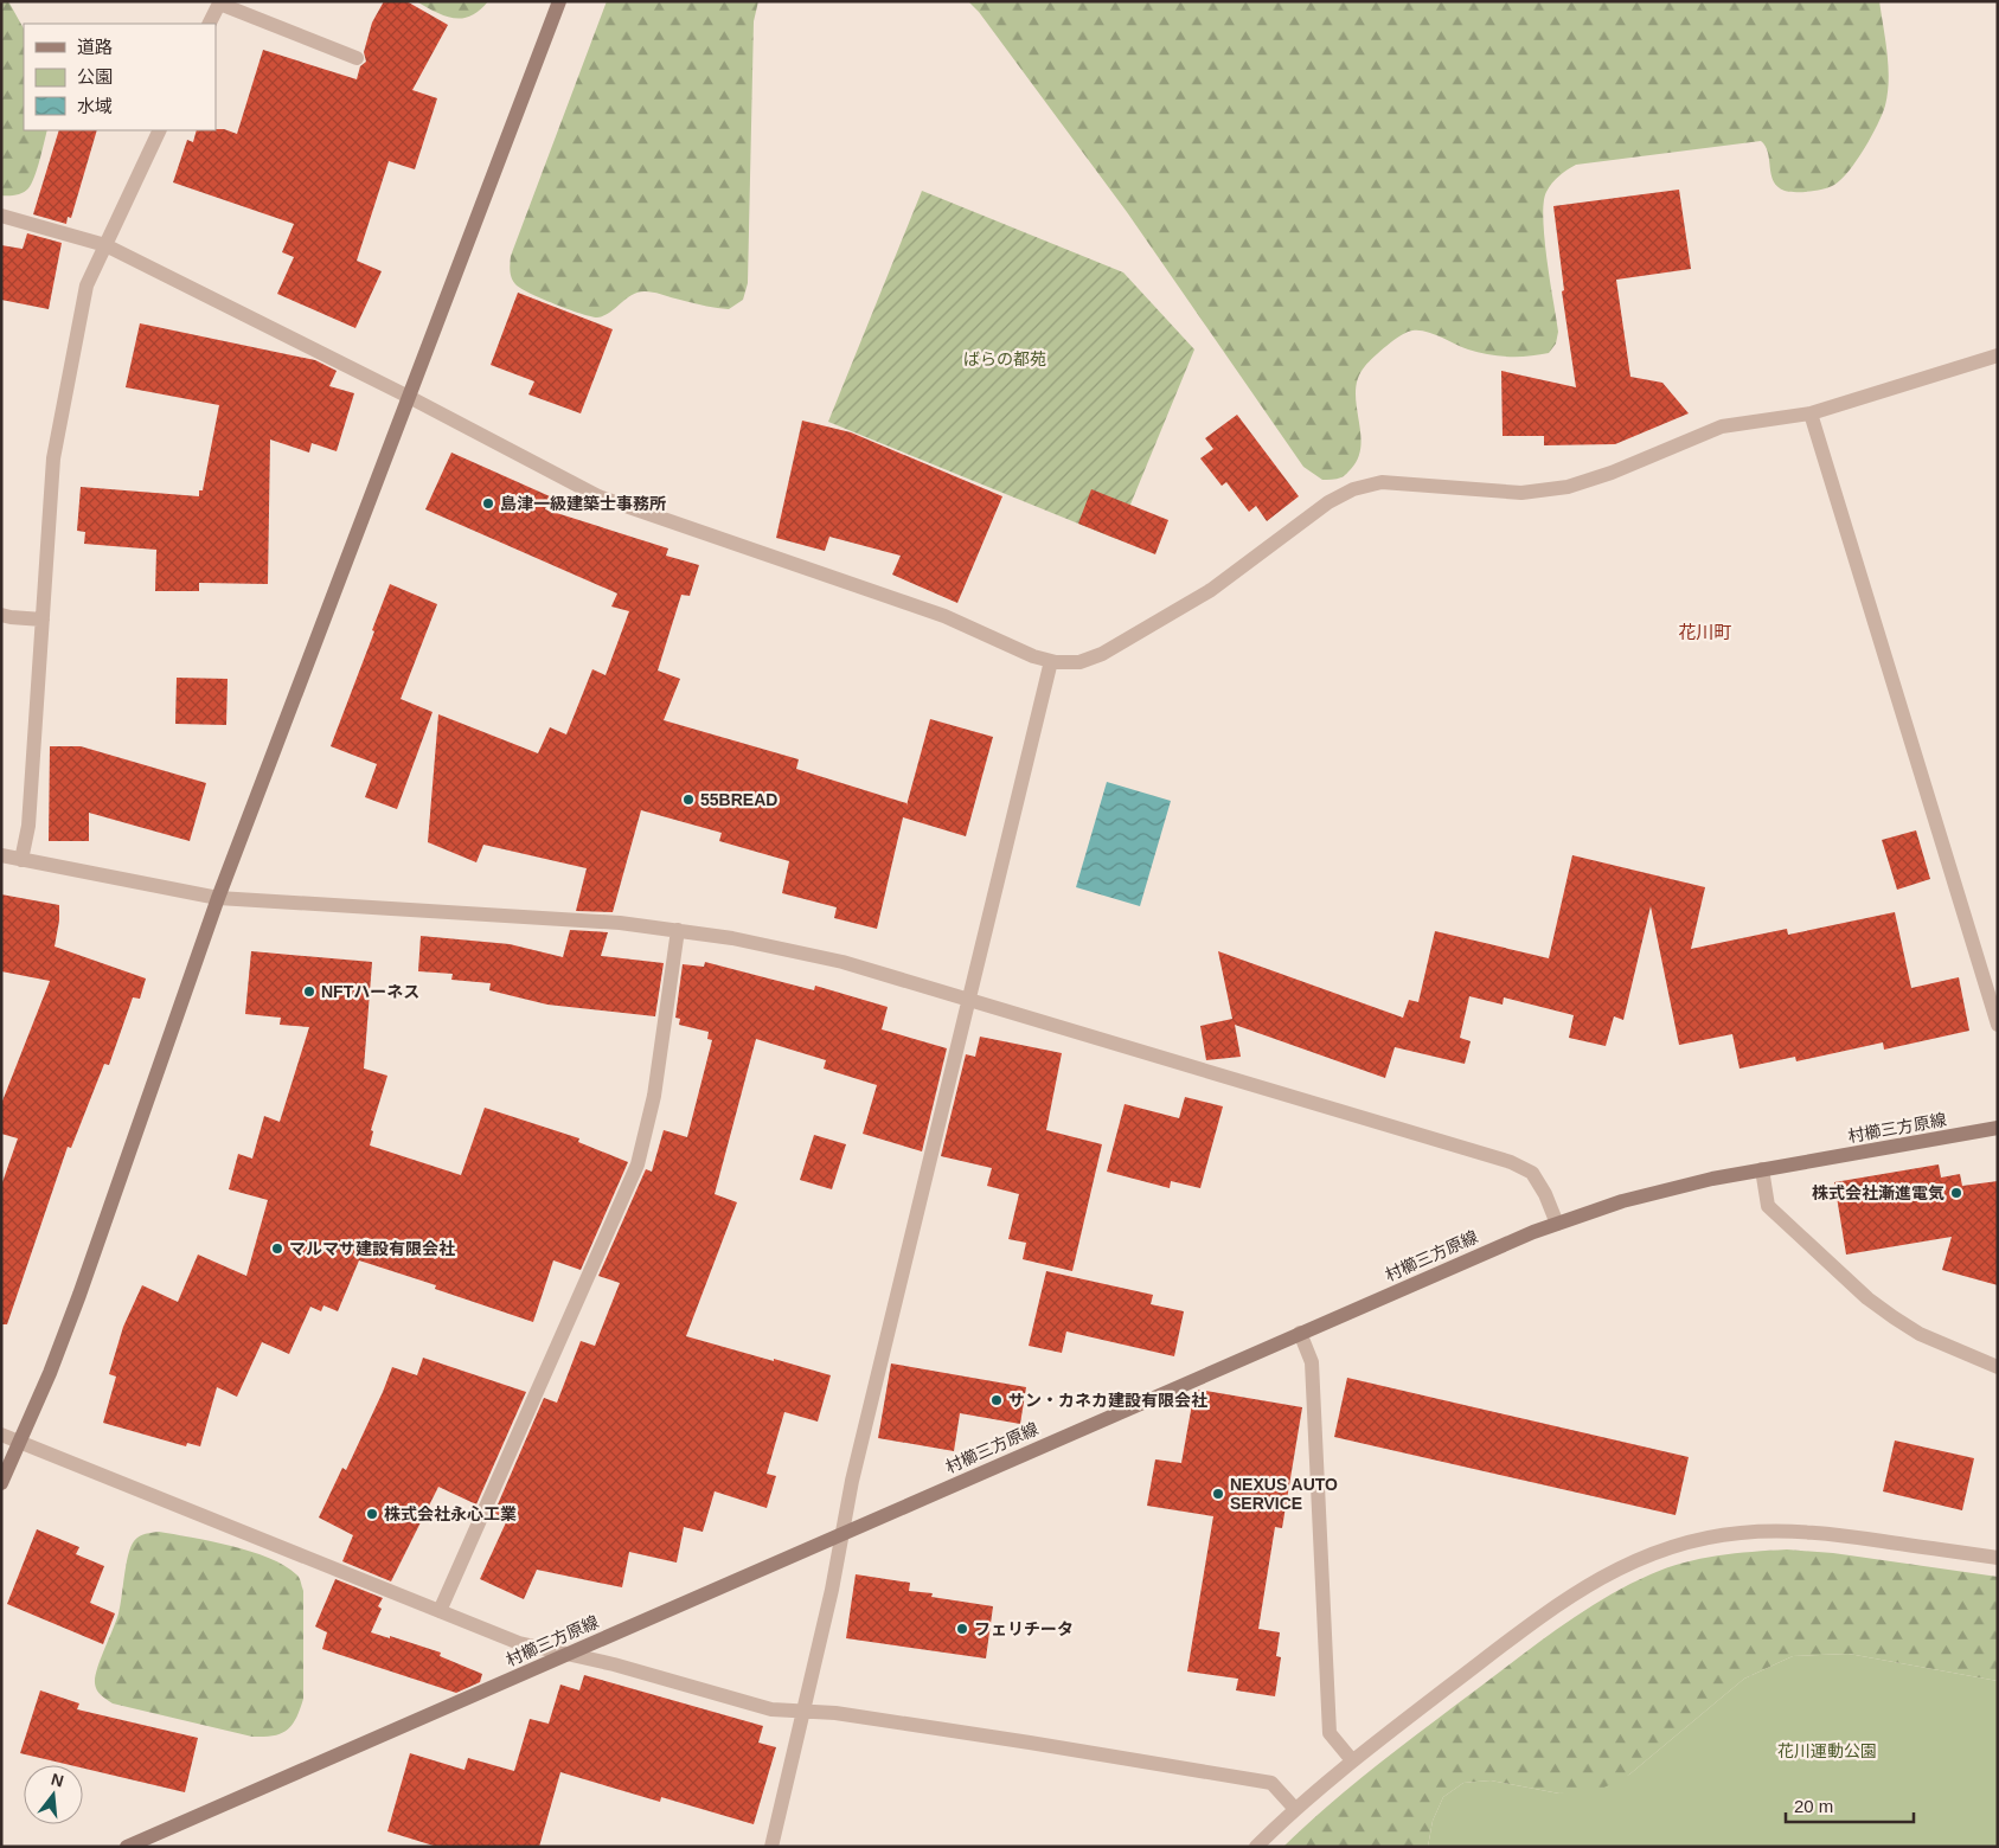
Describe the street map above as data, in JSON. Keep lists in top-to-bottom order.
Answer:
{
  "streets": {
    "main road": ["村櫛三方原線"]
  },
  "districts": ["花川町"],
  "parks": ["ばらの都苑", "花川運動公園"],
  "places": [
    "島津一級建築士事務所",
    "55BREAD",
    "NFTハーネス",
    "株式会社漸進電気",
    "マルマサ建設有限会社",
    "サン・カネカ建設有限会社",
    "NEXUS AUTO SERVICE",
    "株式会社永心工業",
    "フェリチータ"
  ],
  "legend": ["道路", "公園", "水域"],
  "scale_bar": "20 m",
  "north": "top"
}
